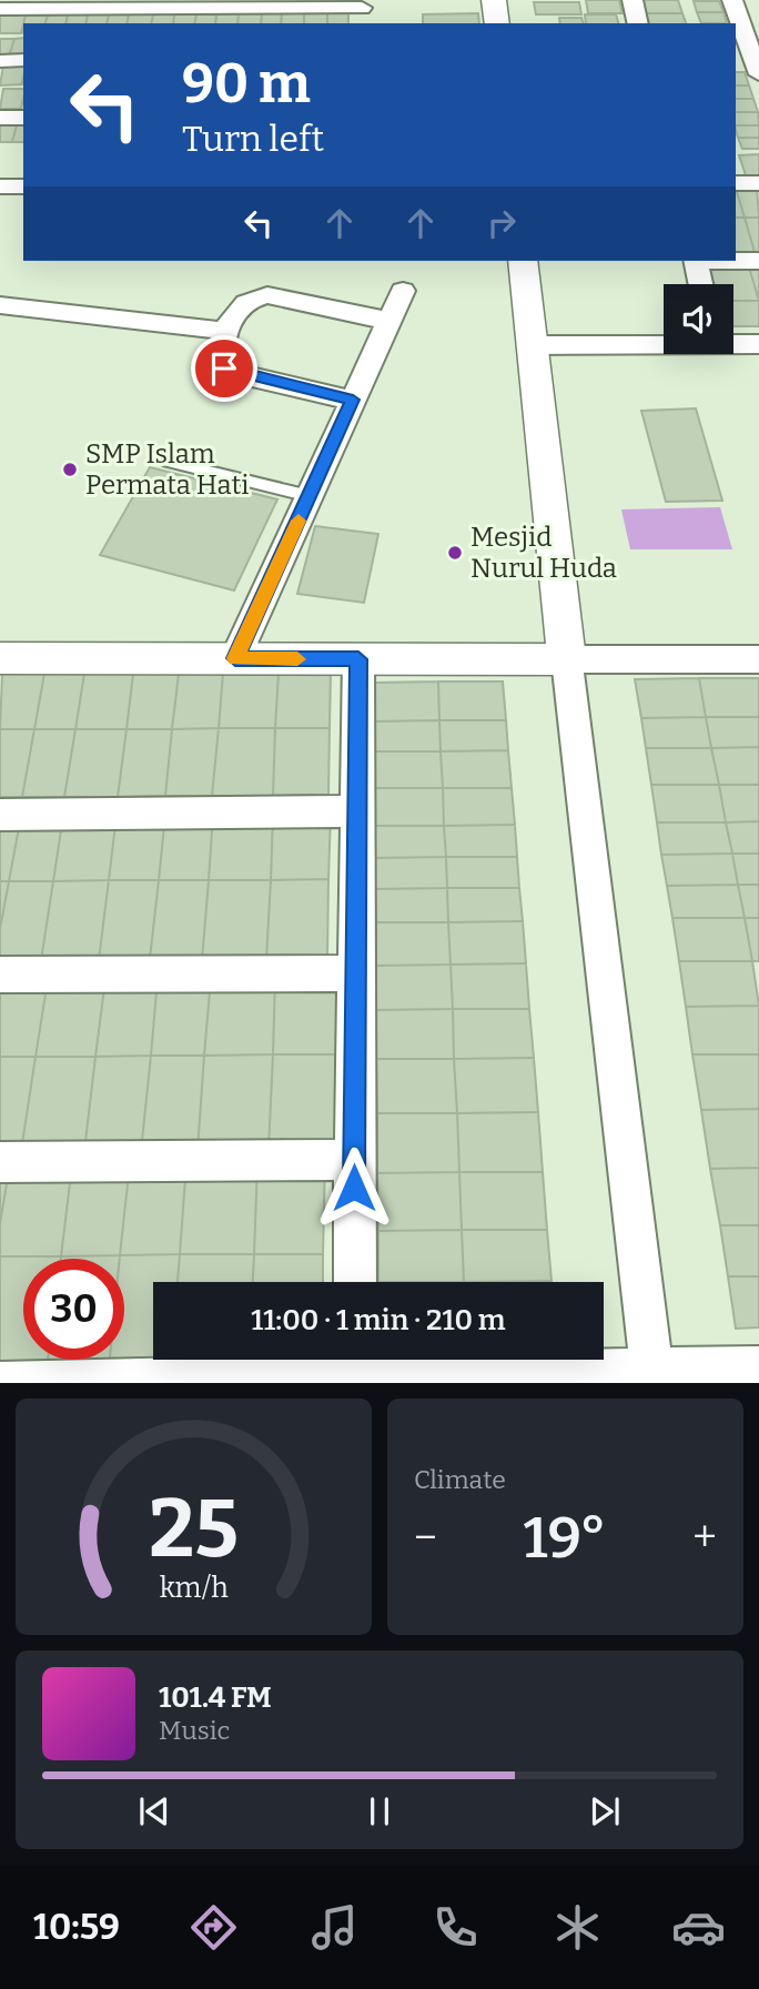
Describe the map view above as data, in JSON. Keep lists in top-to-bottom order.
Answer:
{
  "places": ["SMP Islam Permata Hati", "Mesjid Nurul Huda"],
  "page": {
    "turn": ["90 m", "Turn left"],
    "limit": "30",
    "trip": "11:00 · 1 min · 210 m",
    "tile": "Climate",
    "heat": ["−", "19°", "+"],
    "song": ["101.4 FM", "Music"],
    "tabs": "10:59",
    "gauge": ["25", "km/h"]
  }
}
